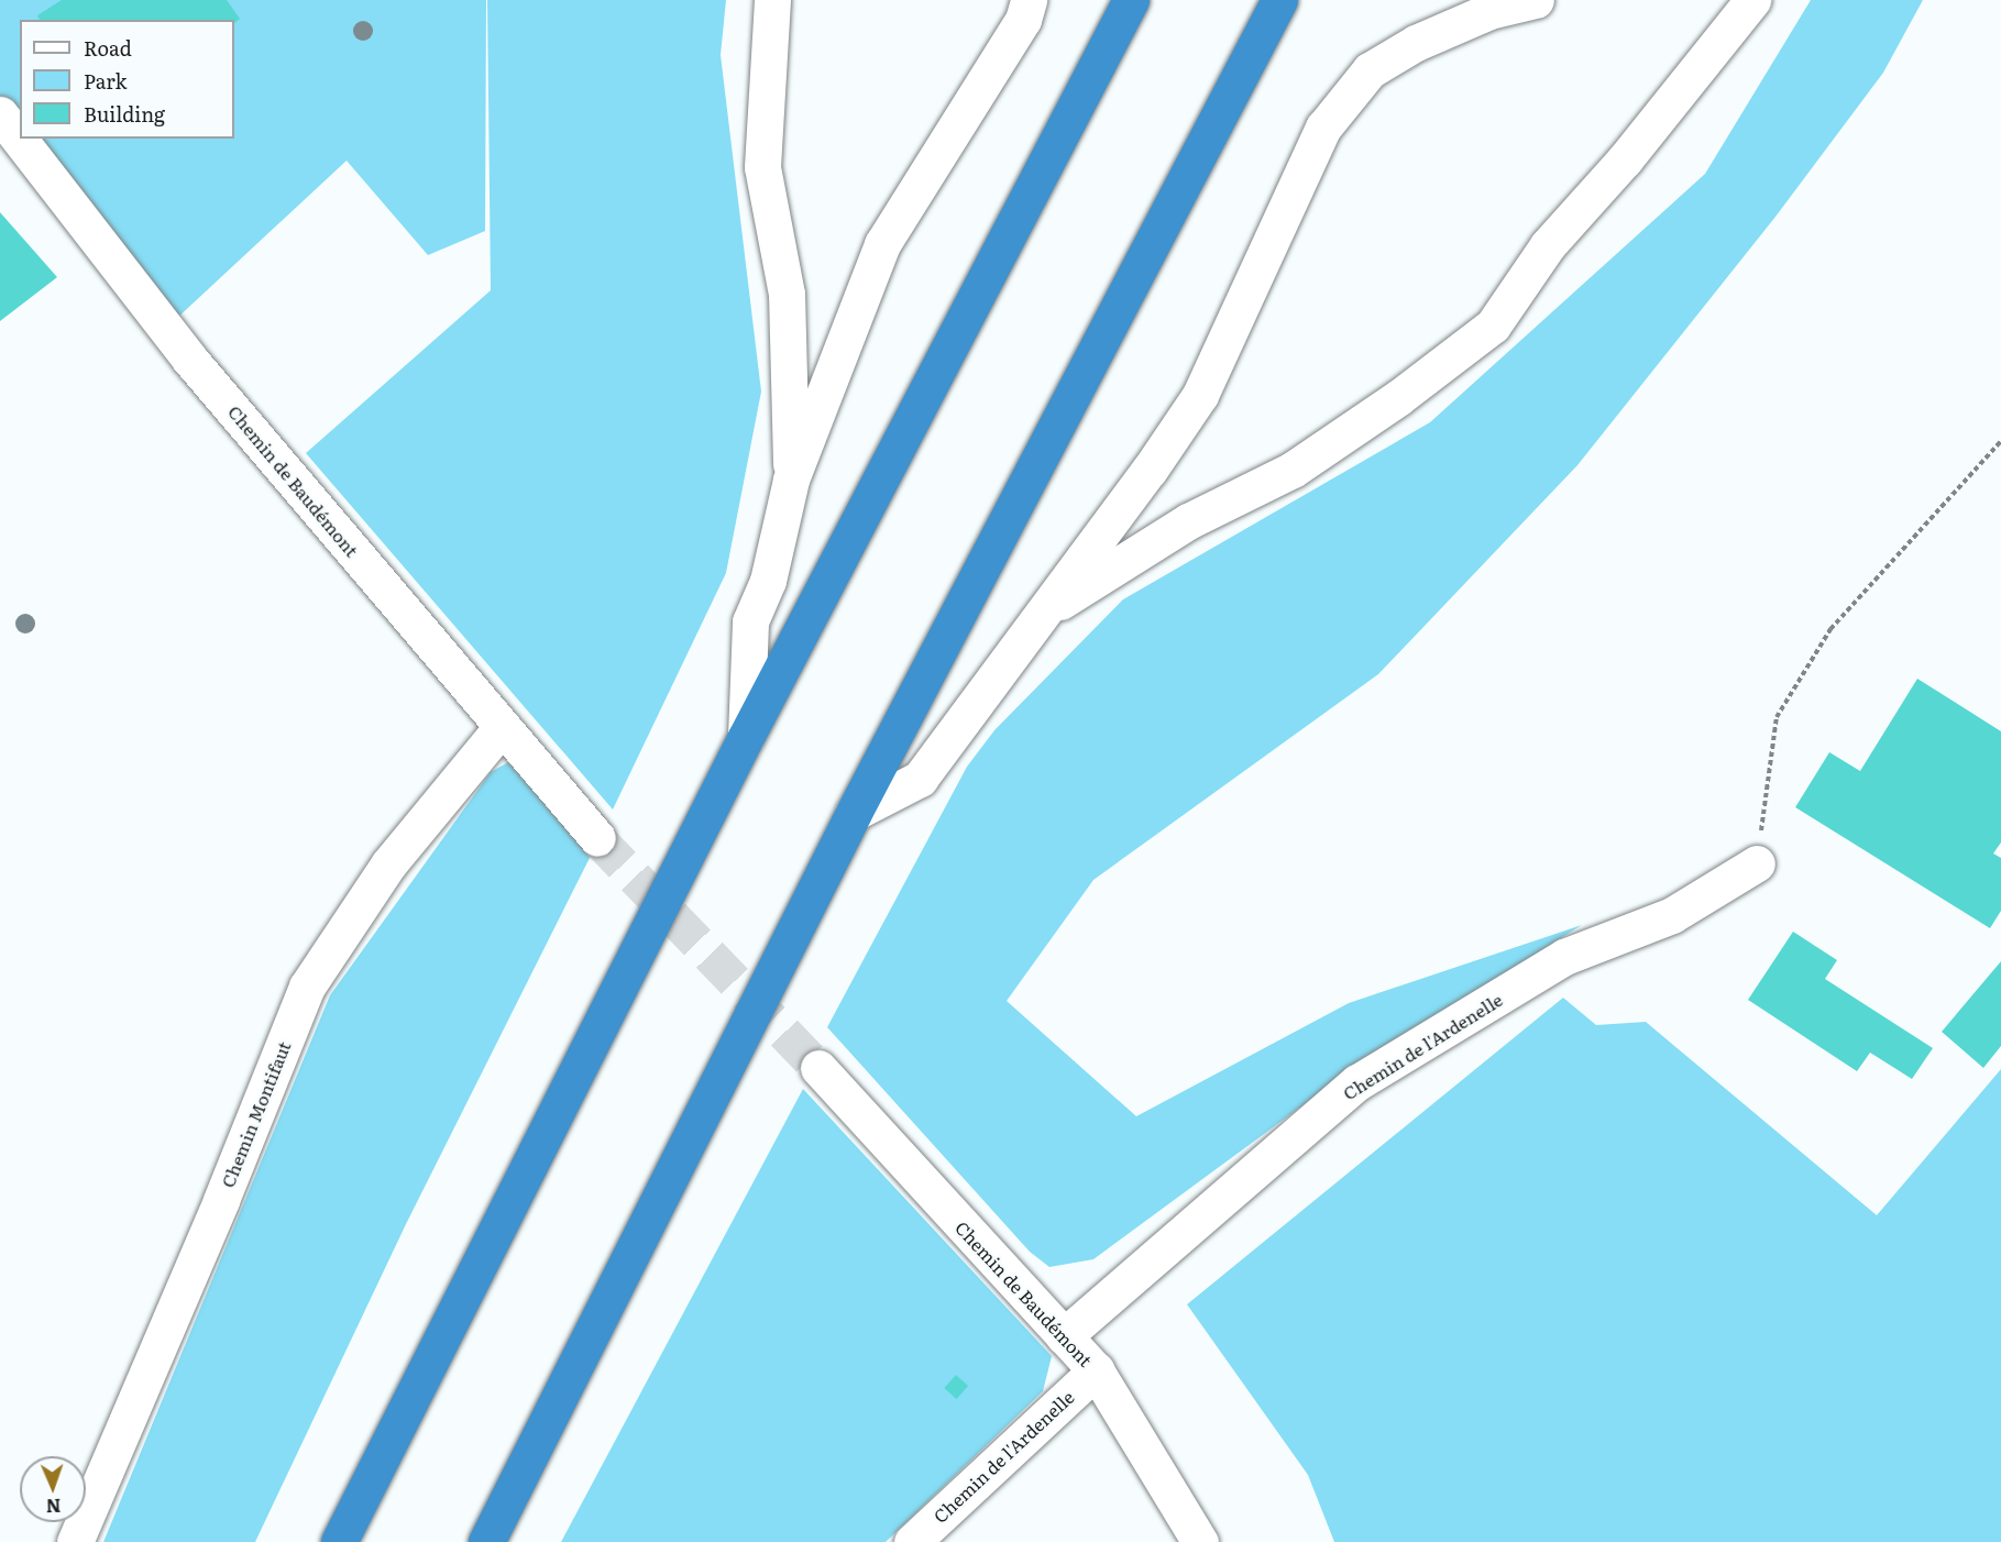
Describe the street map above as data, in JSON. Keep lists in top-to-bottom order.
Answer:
{
  "streets": {
    "street": ["Chemin de Baudémont", "Chemin de l'Ardenelle", "Chemin Montifaut"]
  },
  "crossings": [
    ["Chemin de Baudémont", "Chemin de l'Ardenelle"],
    ["Chemin de Baudémont", "Chemin Montifaut"]
  ],
  "legend": ["Road", "Park", "Building"],
  "north": "bottom"
}
